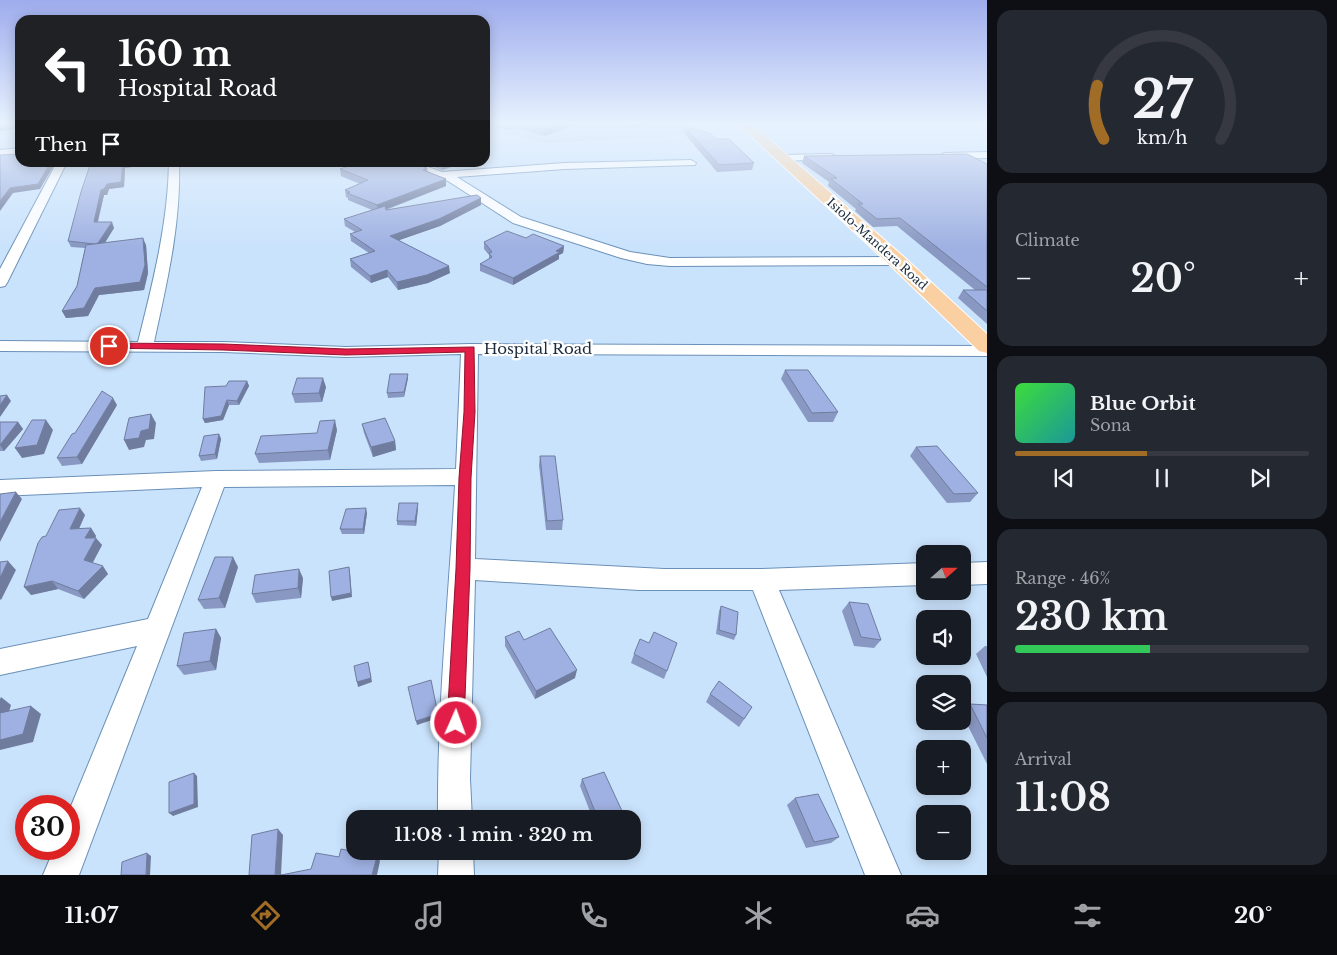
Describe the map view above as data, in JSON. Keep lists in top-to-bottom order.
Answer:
{
  "streets": {
    "highway": ["Isiolo-Mandera Road"],
    "street": ["Hospital Road"]
  },
  "north": "right",
  "page": {
    "turn": ["160 m", "Hospital Road"],
    "then": "Then",
    "tile": [
      "Climate",
      ["Range · 46%", "230 km"],
      ["Arrival", "11:08"]
    ],
    "heat": ["−", "20°", "+"],
    "song": ["Blue Orbit", "Sona"],
    "map_buttons": ["+", "−"],
    "limit": "30",
    "trip": "11:08 · 1 min · 320 m",
    "tabs": ["11:07", "20°"],
    "gauge": ["27", "km/h"]
  }
}
